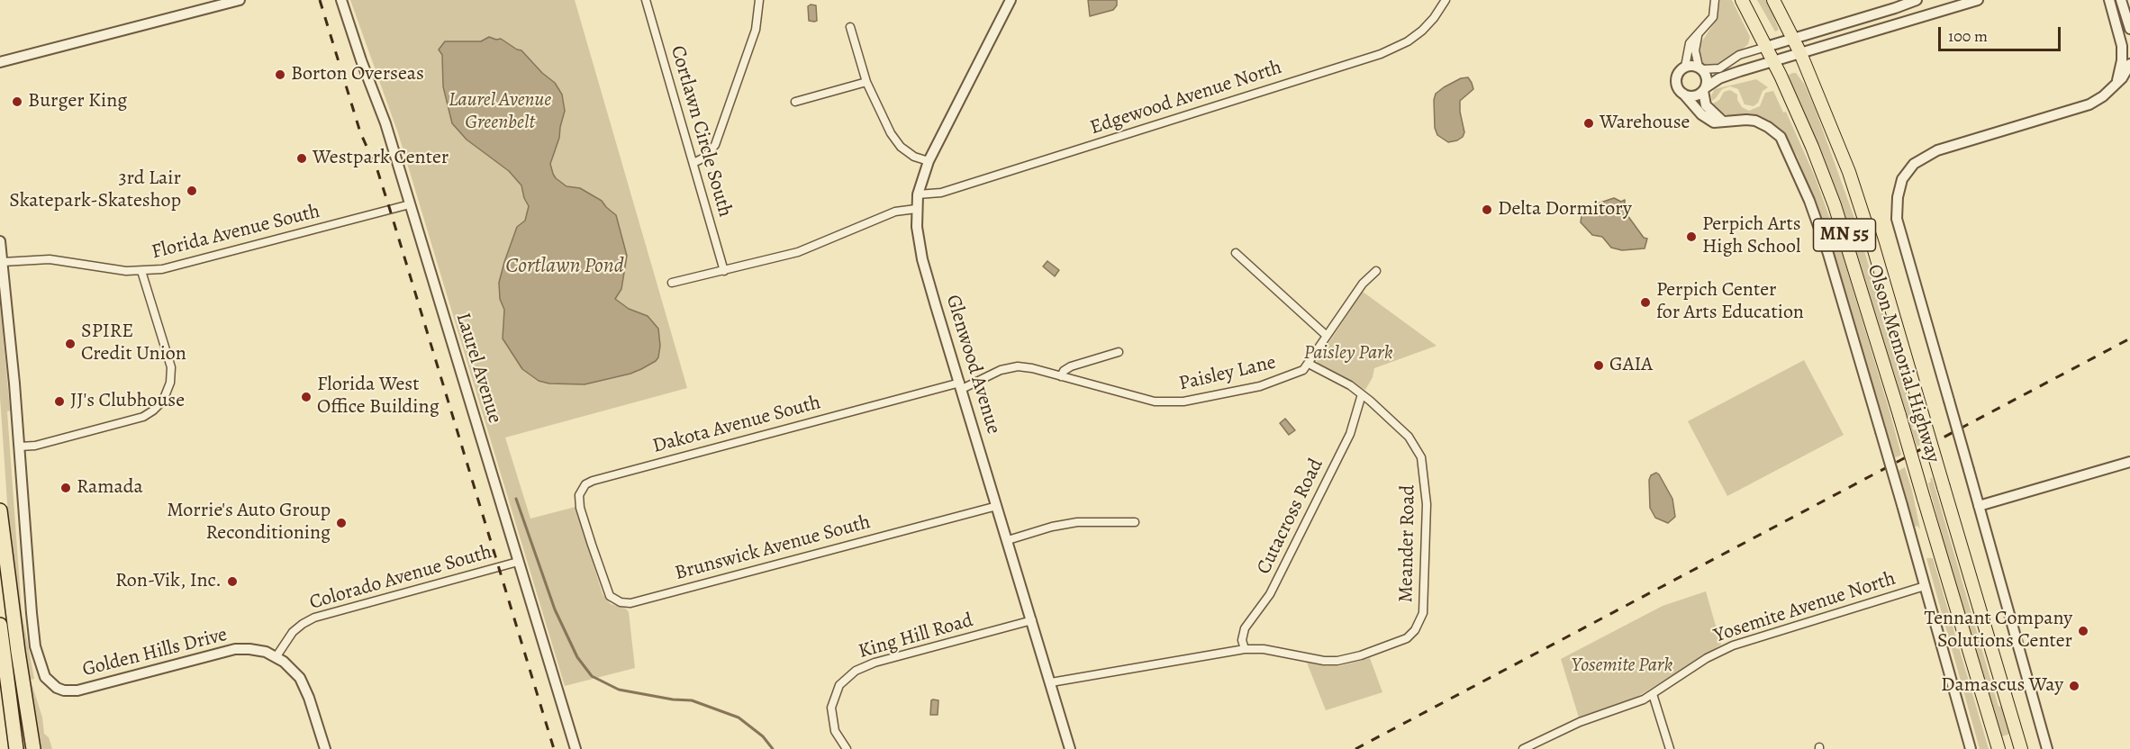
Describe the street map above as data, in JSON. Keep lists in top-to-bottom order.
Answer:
{
  "streets": {
    "highway": ["MN 55", "Olson Memorial Highway"],
    "street": [
      "Edgewood Avenue North",
      "Cortlawn Circle South",
      "Florida Avenue South",
      "Glenwood Avenue",
      "Laurel Avenue",
      "Paisley Lane",
      "Dakota Avenue South",
      "Cutacross Road",
      "Meander Road",
      "Brunswick Avenue South",
      "Colorado Avenue South",
      "Yosemite Avenue North",
      "King Hill Road",
      "Golden Hills Drive"
    ]
  },
  "crossings": [
    ["Edgewood Avenue North", "Glenwood Avenue"],
    ["Florida Avenue South", "Laurel Avenue"],
    ["Glenwood Avenue", "Paisley Lane"],
    ["Glenwood Avenue", "Dakota Avenue South"],
    ["Glenwood Avenue", "Meander Road"],
    ["Glenwood Avenue", "Brunswick Avenue South"],
    ["Glenwood Avenue", "King Hill Road"],
    ["Laurel Avenue", "Colorado Avenue South"],
    ["Paisley Lane", "Dakota Avenue South"],
    ["Paisley Lane", "Meander Road"],
    ["Dakota Avenue South", "Brunswick Avenue South"],
    ["Cutacross Road", "Meander Road"],
    ["Colorado Avenue South", "Golden Hills Drive"]
  ],
  "water": ["Cortlawn Pond"],
  "parks": ["Laurel Avenue Greenbelt", "Paisley Park", "Yosemite Park"],
  "places": [
    "Borton Overseas",
    "Burger King",
    "Warehouse",
    "Westpark Center",
    "3rd Lair Skatepark-Skateshop",
    "Delta Dormitory",
    "Perpich Arts High School",
    "Perpich Center for Arts Education",
    "SPIRE Credit Union",
    "GAIA",
    "Florida West Office Building",
    "JJ's Clubhouse",
    "Ramada",
    "Morrie's Auto Group Reconditioning",
    "Ron-Vik, Inc.",
    "Tennant Company Solutions Center",
    "Damascus Way"
  ],
  "scale_bar": "100 m"
}
